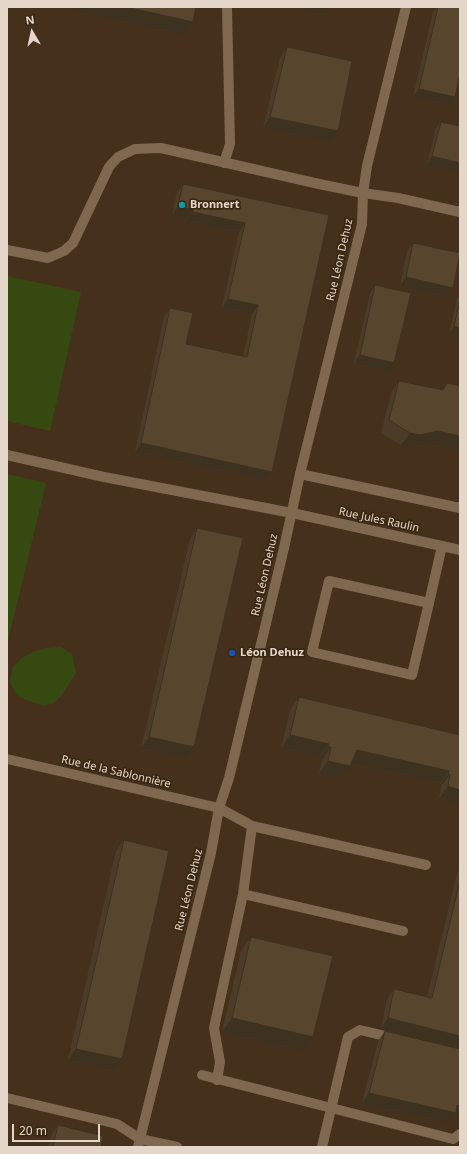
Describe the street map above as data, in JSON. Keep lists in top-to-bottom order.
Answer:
{
  "streets": {
    "street": ["Rue Léon Dehuz", "Rue Jules Raulin", "Rue de la Sablonnière"]
  },
  "crossings": [
    ["Rue Léon Dehuz", "Rue Jules Raulin"],
    ["Rue Léon Dehuz", "Rue de la Sablonnière"]
  ],
  "places": ["Bronnert", "Léon Dehuz"],
  "scale_bar": "20 m",
  "north": "top"
}
